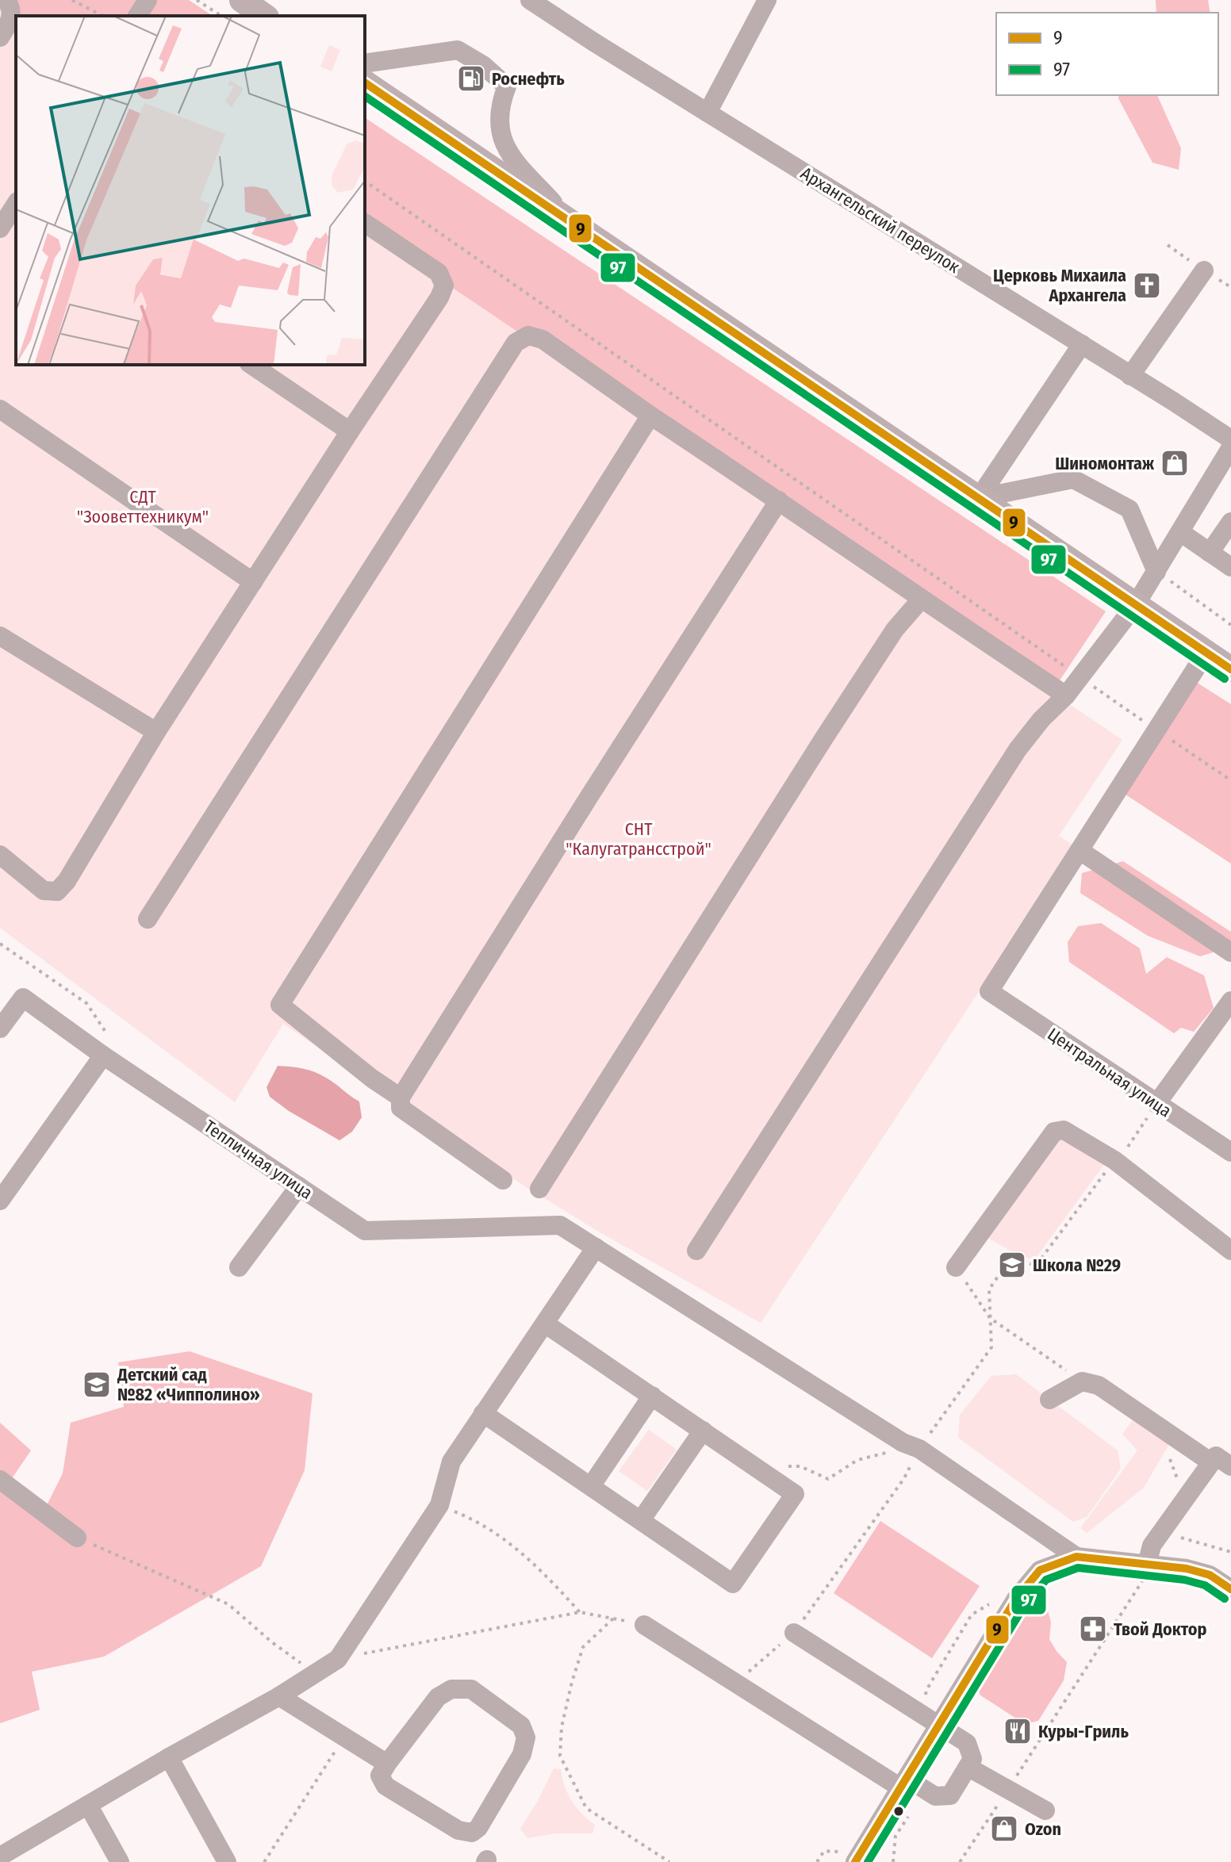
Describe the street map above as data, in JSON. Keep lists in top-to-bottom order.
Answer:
{
  "streets": {
    "street": ["Архангельский переулок", "Центральная улица", "Тепличная улица"]
  },
  "parks": ["СДТ \"Зооветтехникум\"", "СНТ \"Калугатрансстрой\""],
  "places": {
    "fuel station": ["Роснефть"],
    "church": ["Церковь Михаила Архангела"],
    "shop": ["Шиномонтаж", "Ozon"],
    "school or university": ["Школа №29", "Детский сад №82 «Чипполино»"],
    "pharmacy": ["Твой Доктор"],
    "restaurant": ["Куры-Гриль"]
  },
  "lines": ["transit line 9", "transit line 97"],
  "legend": ["9", "97"]
}
